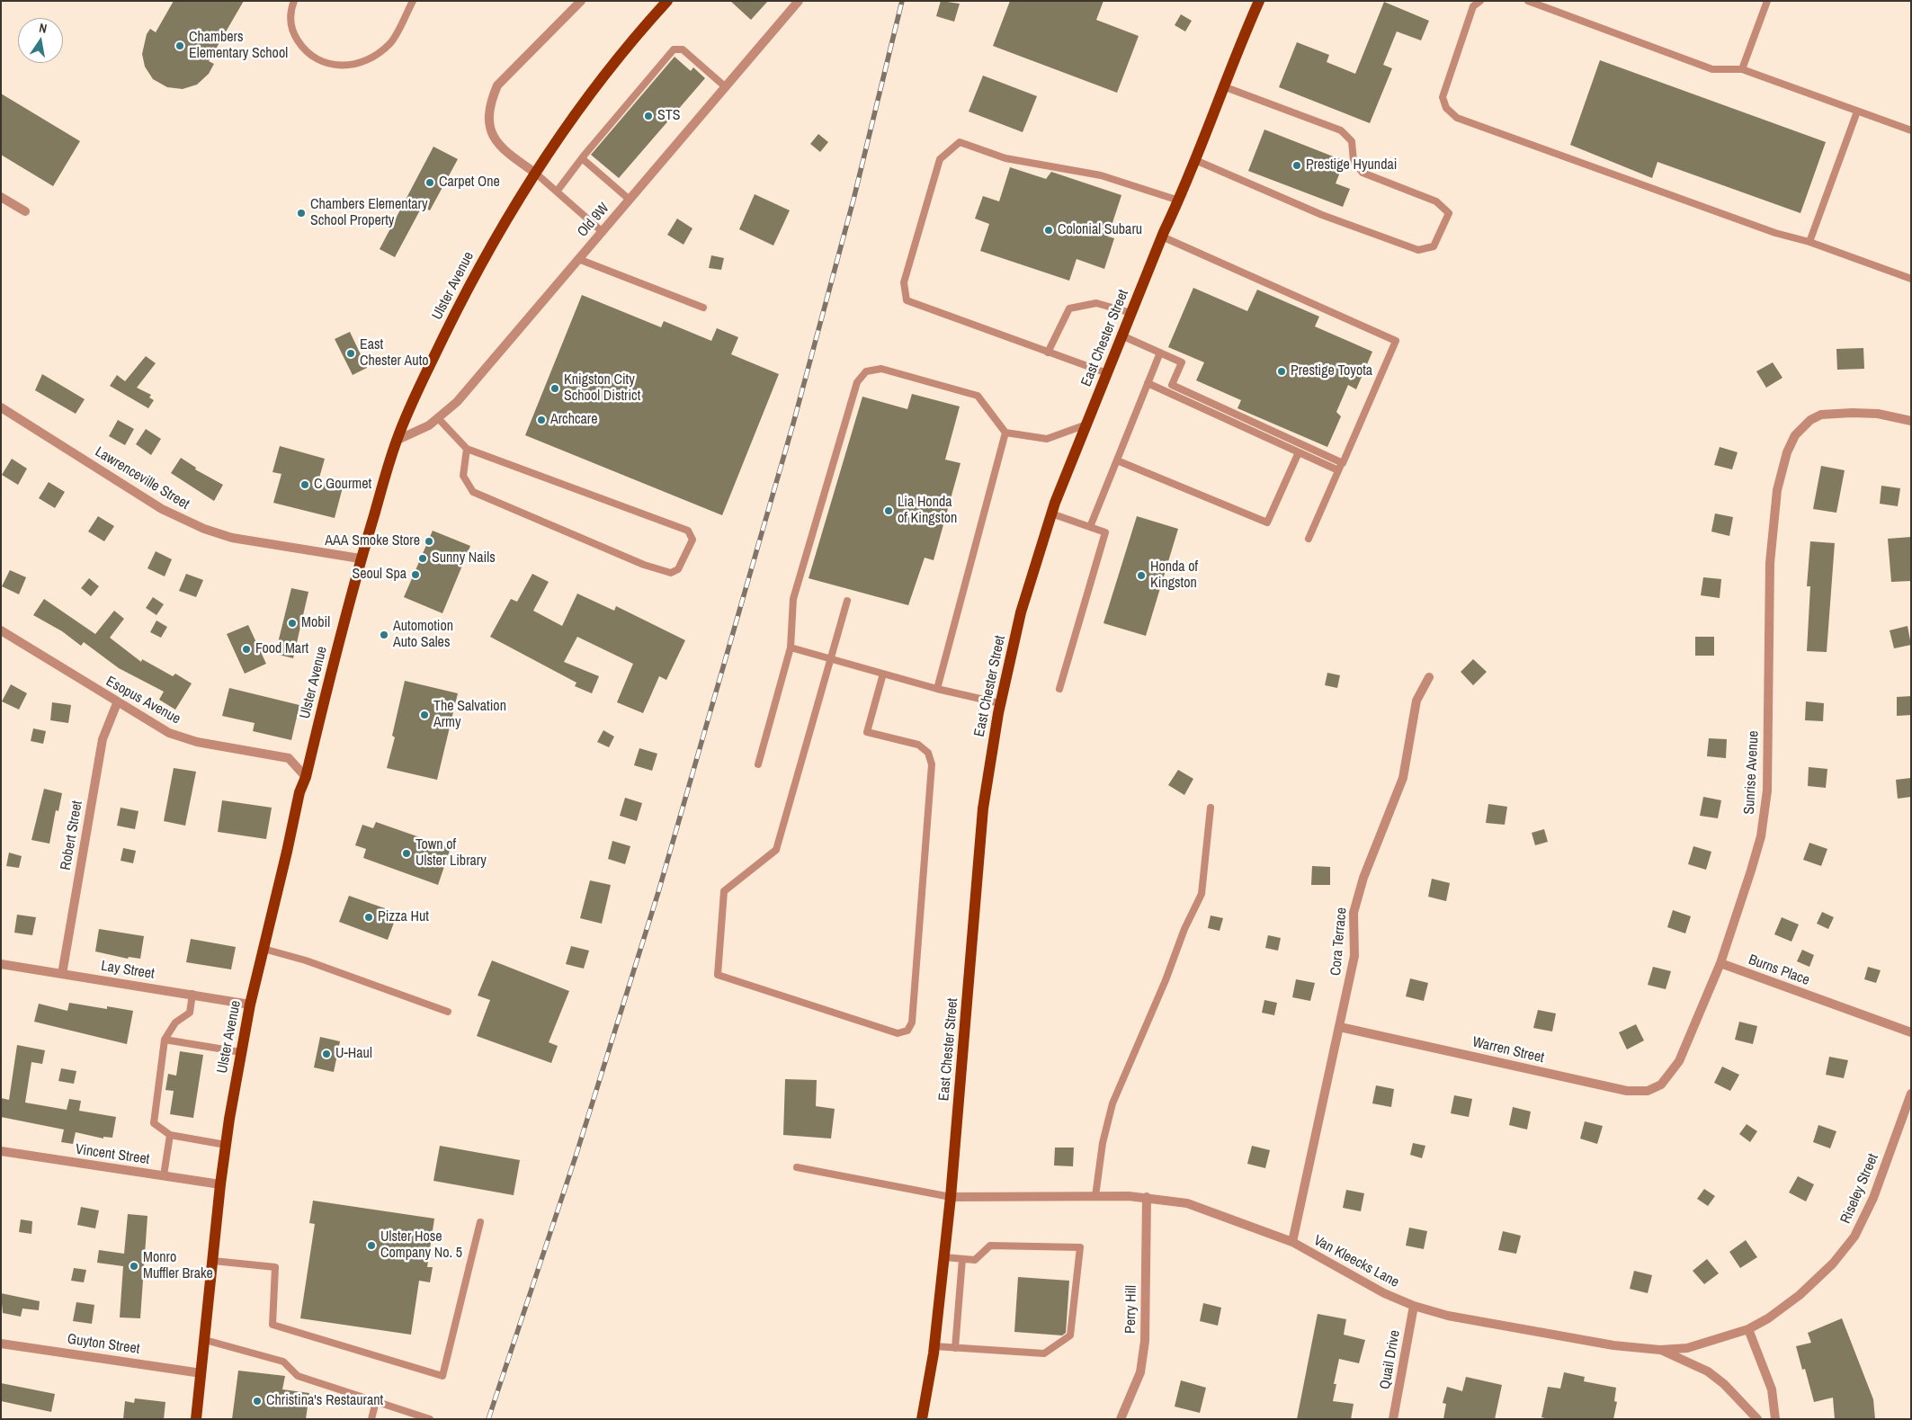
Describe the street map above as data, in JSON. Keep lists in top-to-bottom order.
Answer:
{
  "streets": {
    "main road": ["Ulster Avenue", "East Chester Street"],
    "street": [
      "Old 9W",
      "Lawrenceville Street",
      "Esopus Avenue",
      "Sunrise Avenue",
      "Robert Street",
      "Cora Terrace",
      "Lay Street",
      "Burns Place",
      "Warren Street",
      "Vincent Street",
      "Riseley Street",
      "Van Kleecks Lane",
      "Perry Hill",
      "Guyton Street",
      "Quail Drive"
    ]
  },
  "crossings": [
    ["Old 9W", "Ulster Avenue"],
    ["Ulster Avenue", "Lawrenceville Street"],
    ["Ulster Avenue", "Esopus Avenue"],
    ["Ulster Avenue", "Lay Street"],
    ["Ulster Avenue", "Vincent Street"],
    ["Ulster Avenue", "Guyton Street"],
    ["East Chester Street", "Van Kleecks Lane"],
    ["Esopus Avenue", "Robert Street"],
    ["Sunrise Avenue", "Burns Place"],
    ["Sunrise Avenue", "Warren Street"],
    ["Robert Street", "Lay Street"],
    ["Cora Terrace", "Warren Street"],
    ["Cora Terrace", "Van Kleecks Lane"],
    ["Riseley Street", "Van Kleecks Lane"],
    ["Van Kleecks Lane", "Perry Hill"],
    ["Van Kleecks Lane", "Quail Drive"]
  ],
  "places": [
    "Chambers Elementary School",
    "STS",
    "Prestige Hyundai",
    "Carpet One",
    "Chambers Elementary School Property",
    "Colonial Subaru",
    "East Chester Auto",
    "Prestige Toyota",
    "Knigston City School District",
    "Archcare",
    "C Gourmet",
    "Lia Honda of Kingston",
    "AAA Smoke Store",
    "Sunny Nails",
    "Seoul Spa",
    "Honda of Kingston",
    "Mobil",
    "Automotion Auto Sales",
    "Food Mart",
    "The Salvation Army",
    "Town of Ulster Library",
    "Pizza Hut",
    "U-Haul",
    "Ulster Hose Company No. 5",
    "Monro Muffler Brake",
    "Christina's Restaurant"
  ],
  "north": "top"
}
